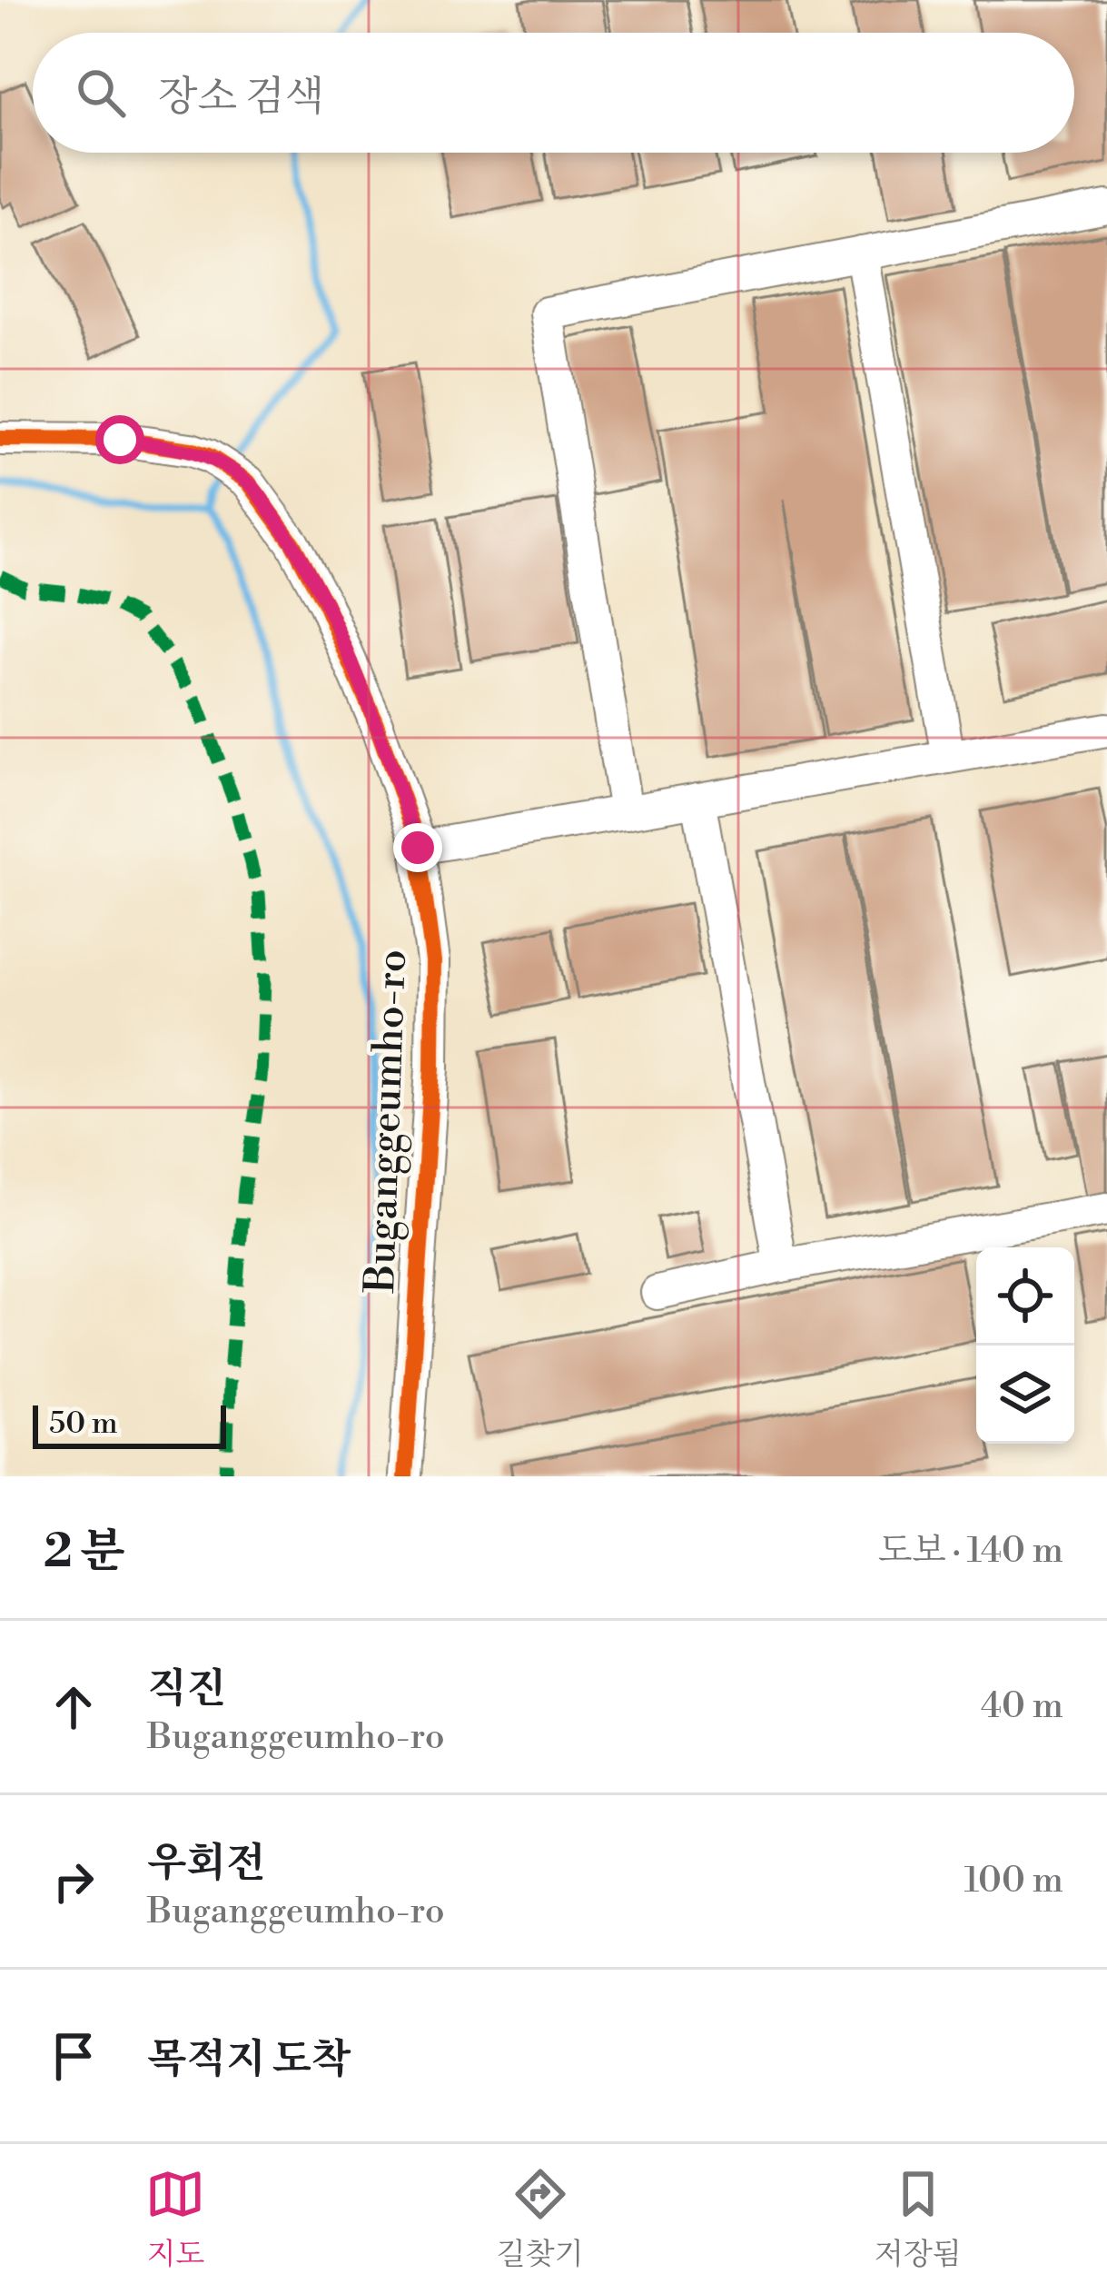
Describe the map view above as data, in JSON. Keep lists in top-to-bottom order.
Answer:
{
  "streets": {
    "street": ["Buganggeumho-ro"]
  },
  "scale_bar": "50 m",
  "page": {
    "search": "장소 검색",
    "scale": "50 m",
    "heading": ["2 분", "도보 · 140 m"],
    "list": [
      ["직진", "Buganggeumho-ro", "40 m"],
      ["우회전", "Buganggeumho-ro", "100 m"],
      "목적지 도착"
    ],
    "nav": ["지도", "길찾기", "저장됨"]
  }
}
